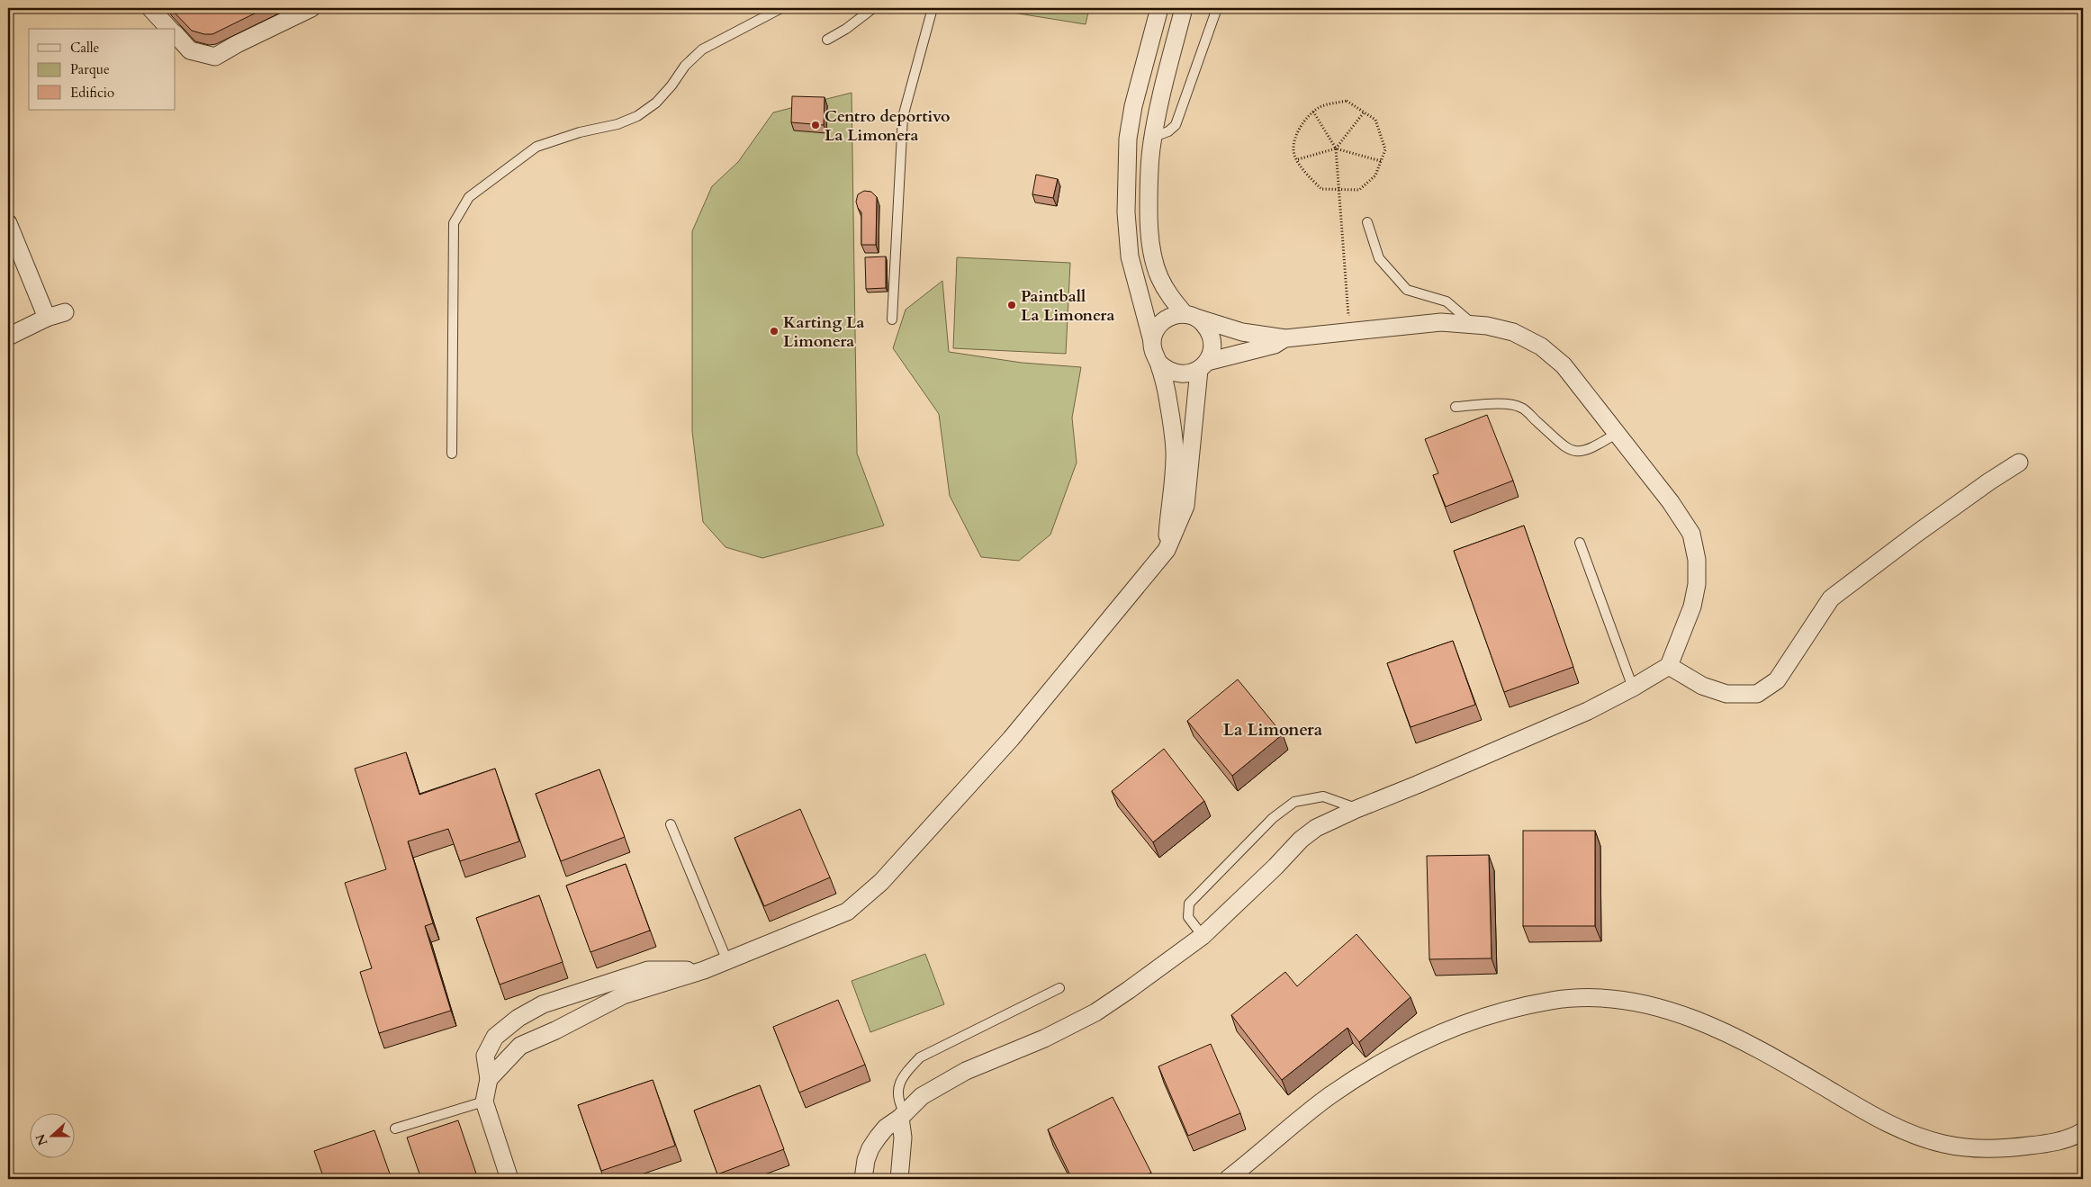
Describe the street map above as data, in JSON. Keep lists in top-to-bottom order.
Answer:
{
  "districts": ["La Limonera"],
  "places": ["Centro deportivo La Limonera", "Paintball La Limonera", "Karting La Limonera"],
  "legend": ["Calle", "Parque", "Edificio"],
  "north": "left"
}
